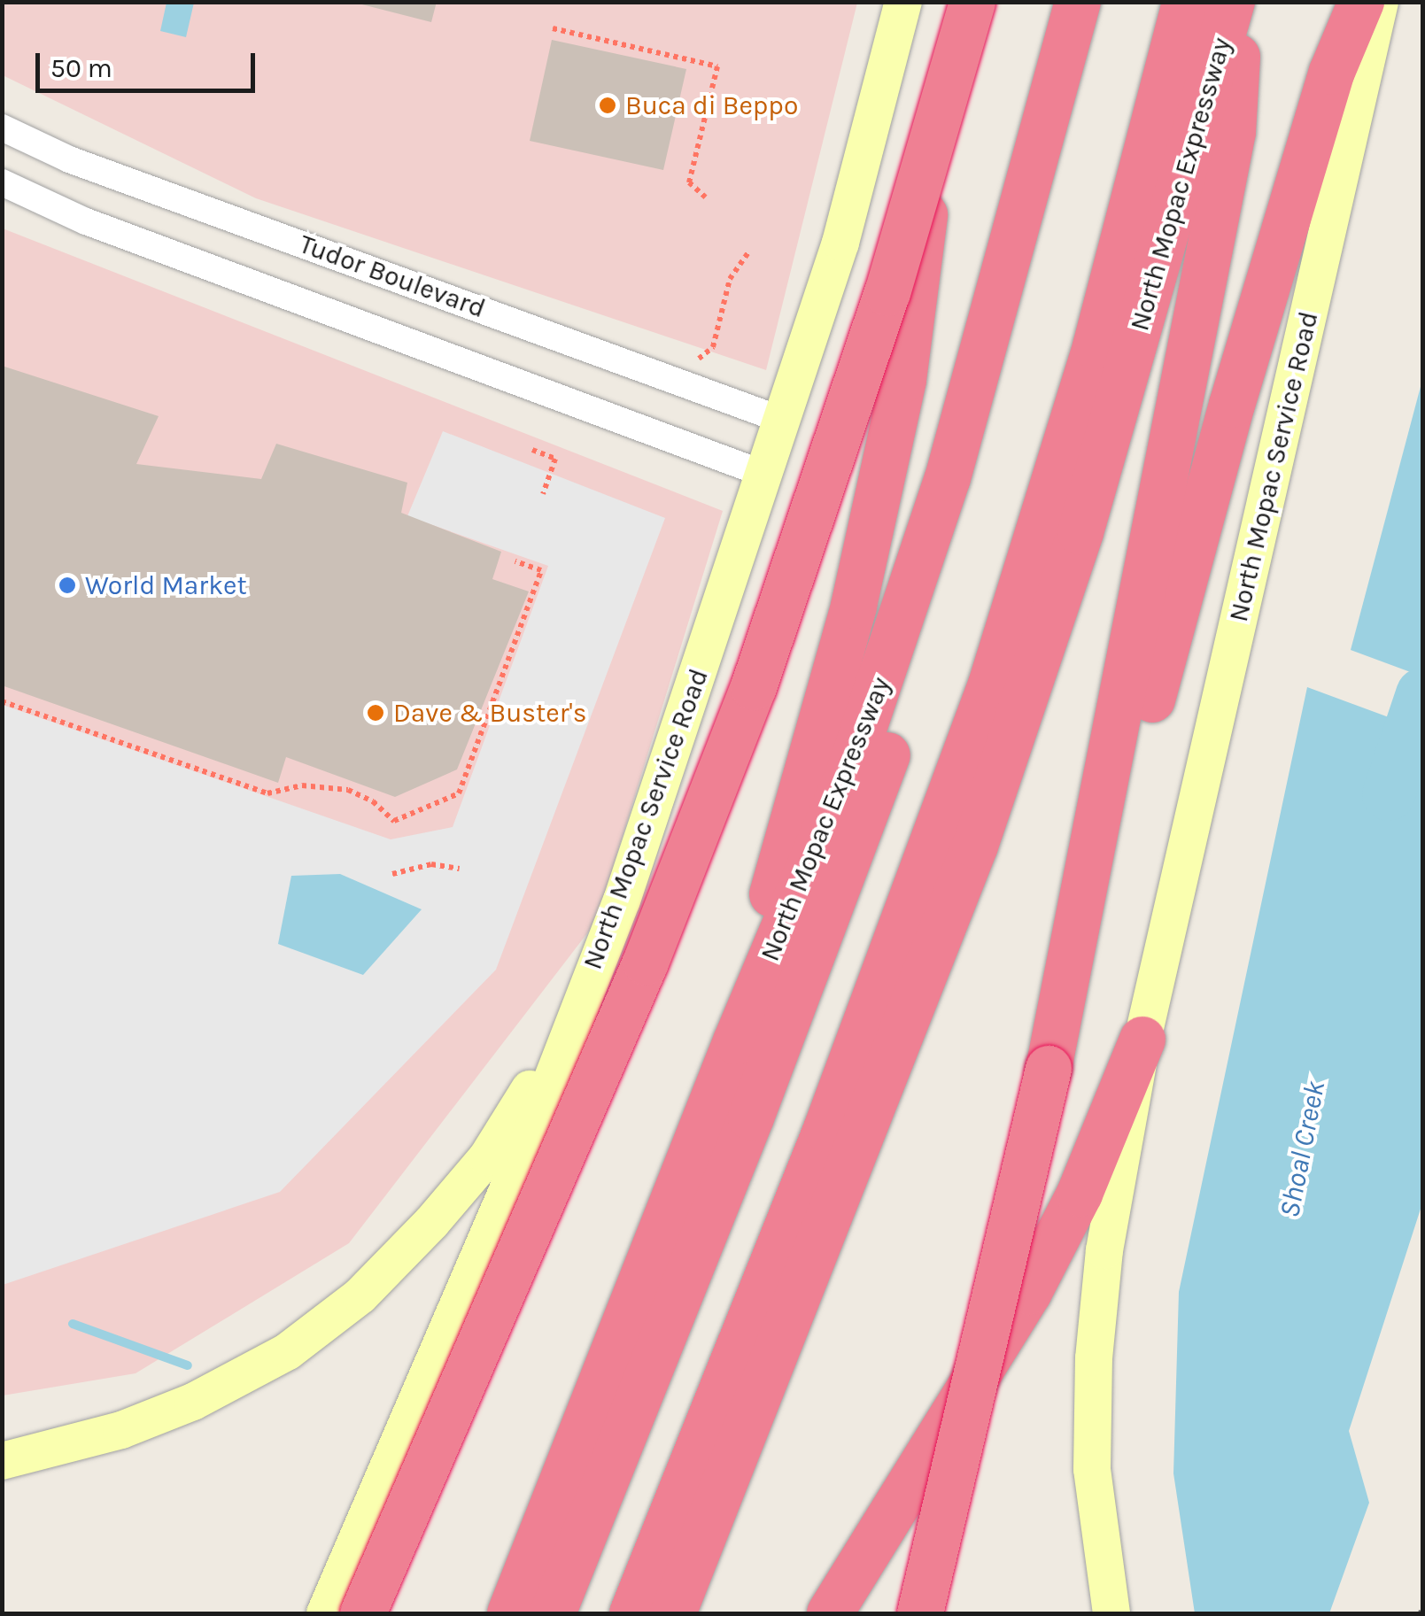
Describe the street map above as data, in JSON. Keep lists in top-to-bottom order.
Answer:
{
  "streets": {
    "highway": ["North Mopac Expressway"],
    "main road": ["North Mopac Service Road"],
    "street": ["Tudor Boulevard"]
  },
  "crossings": [
    ["Tudor Boulevard", "North Mopac Service Road"]
  ],
  "water": ["Shoal Creek"],
  "places": ["Buca di Beppo", "World Market", "Dave & Buster's"],
  "scale_bar": "50 m"
}
